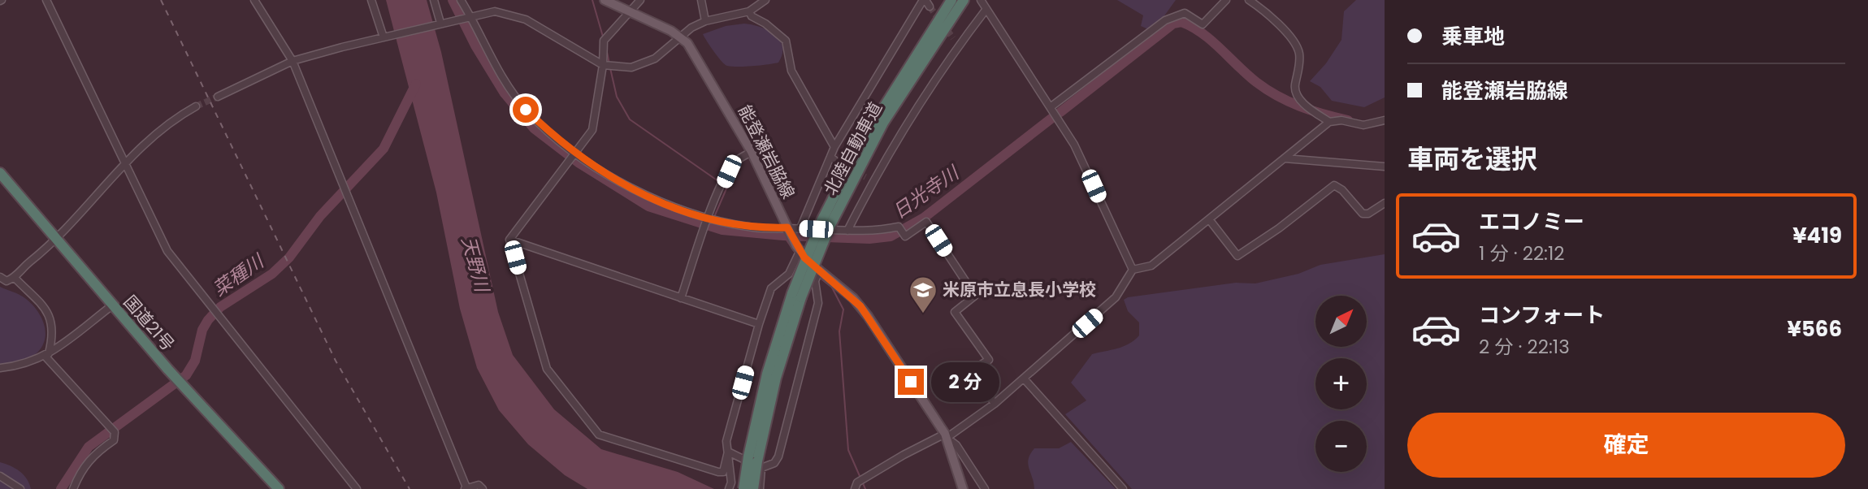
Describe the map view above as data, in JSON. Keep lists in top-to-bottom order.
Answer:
{
  "streets": {
    "highway": ["北陸自動車道", "国道21号"],
    "main road": ["能登瀬岩脇線"]
  },
  "water": ["日光寺川", "天野川", "菜種川"],
  "places": {
    "school or university": ["米原市立息長小学校"]
  },
  "north": "top right",
  "page": {
    "banner": ["乗車地", "能登瀬岩脇線"],
    "heading": "車両を選択",
    "list": [
      {
        "name": "エコノミー",
        "note": "1 分 · 22:12",
        "value": "¥419"
      },
      {
        "name": "コンフォート",
        "note": "2 分 · 22:13",
        "value": "¥566"
      }
    ],
    "map_buttons": ["+", "−"],
    "bubble": "2 分",
    "buttons": "確定"
  }
}
